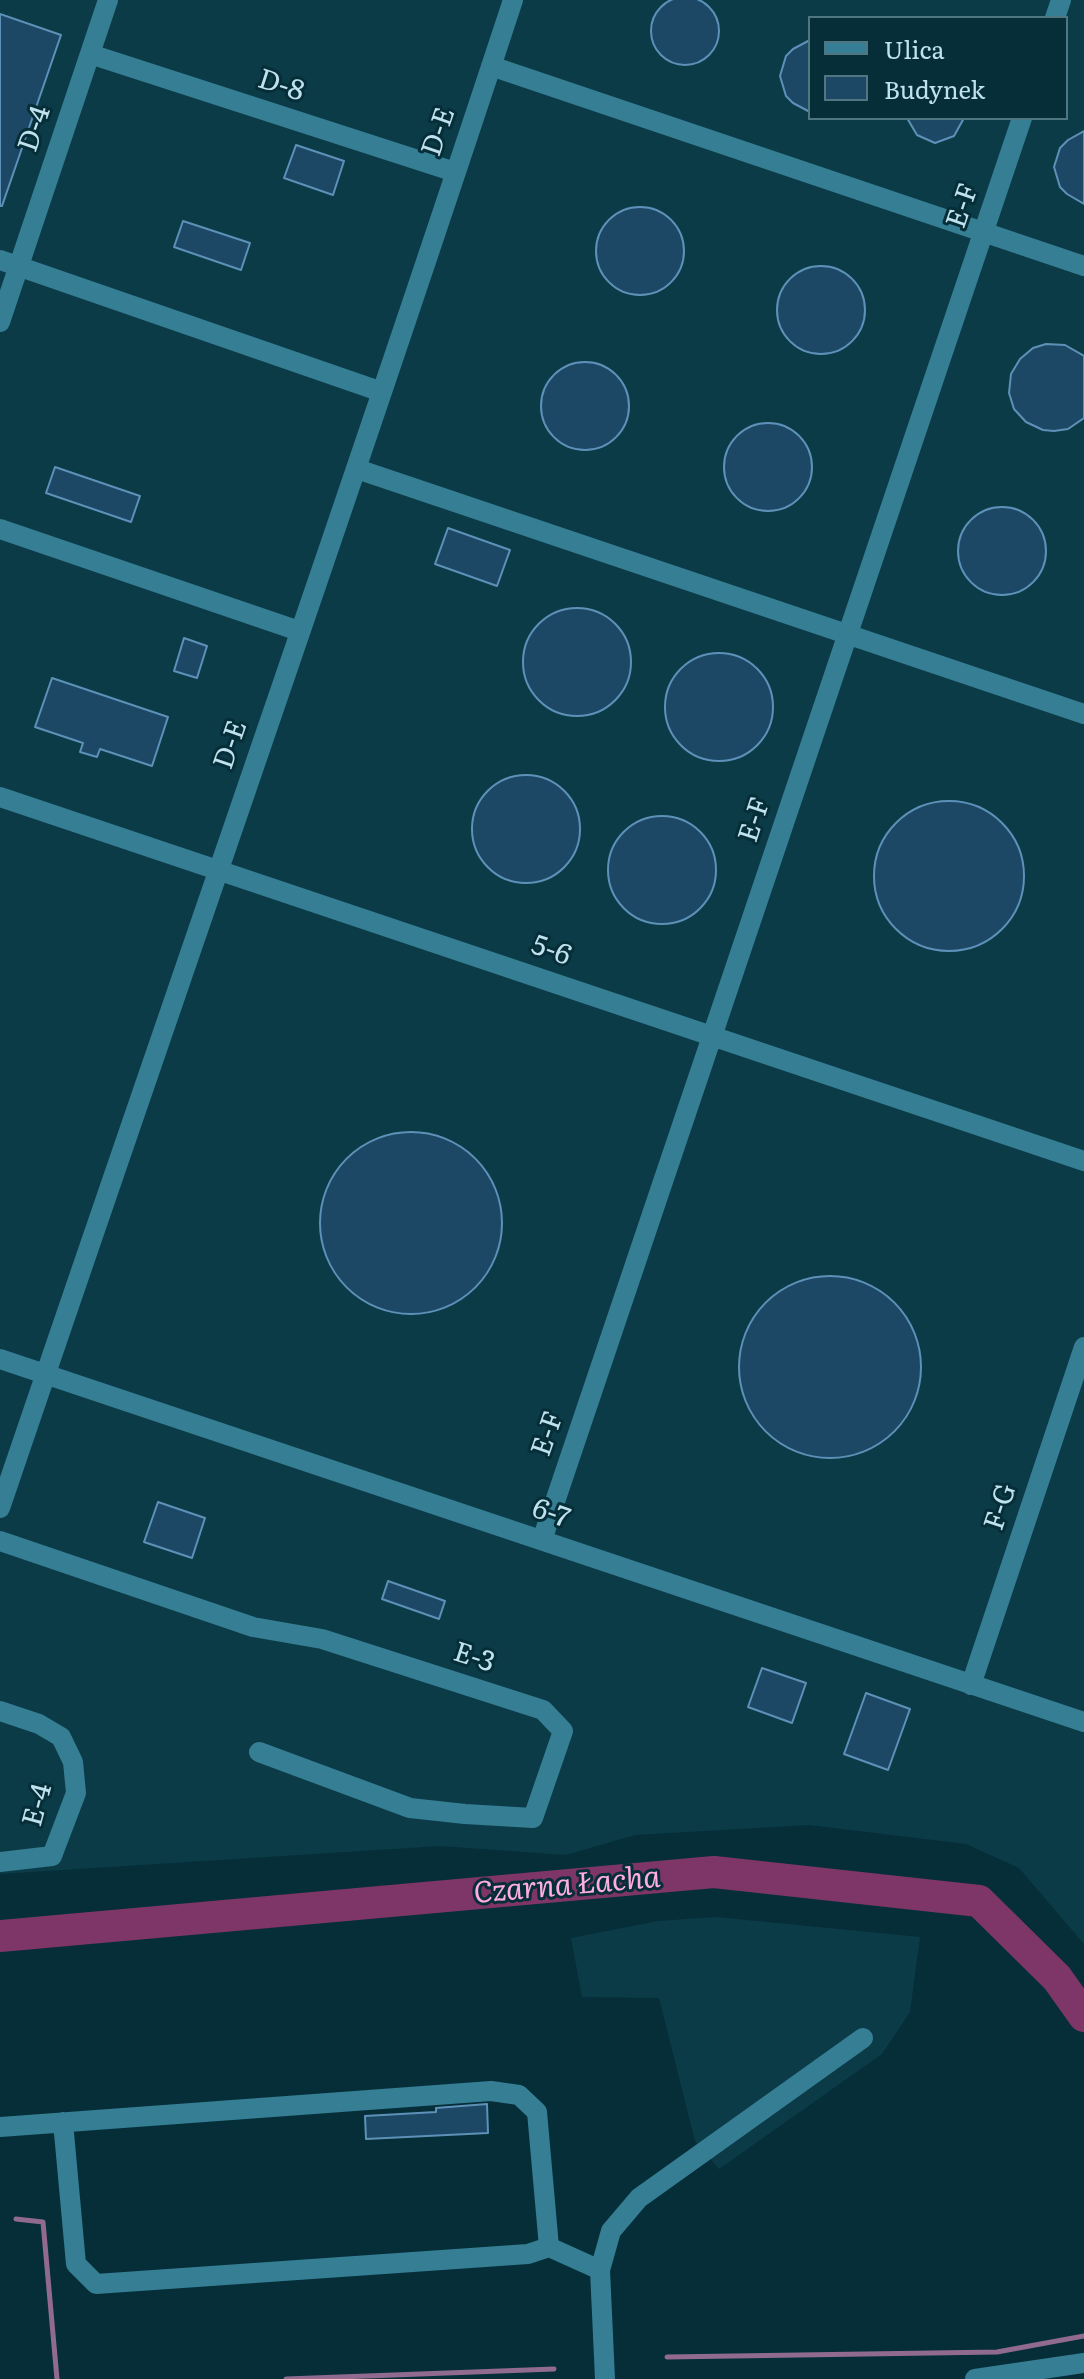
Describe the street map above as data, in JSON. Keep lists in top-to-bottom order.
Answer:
{
  "streets": {
    "street": [
      "D-8",
      "D-4",
      "D-E",
      "E-F",
      "5-6",
      "F-G",
      "6-7",
      "E-3",
      "E-4"
    ]
  },
  "crossings": [
    ["D-8", "D-4"],
    ["D-8", "D-E"],
    ["D-E", "5-6"],
    ["D-E", "6-7"],
    ["E-F", "5-6"],
    ["E-F", "6-7"],
    ["F-G", "6-7"]
  ],
  "water": ["Czarna Łacha"],
  "legend": ["Ulica", "Budynek"]
}
